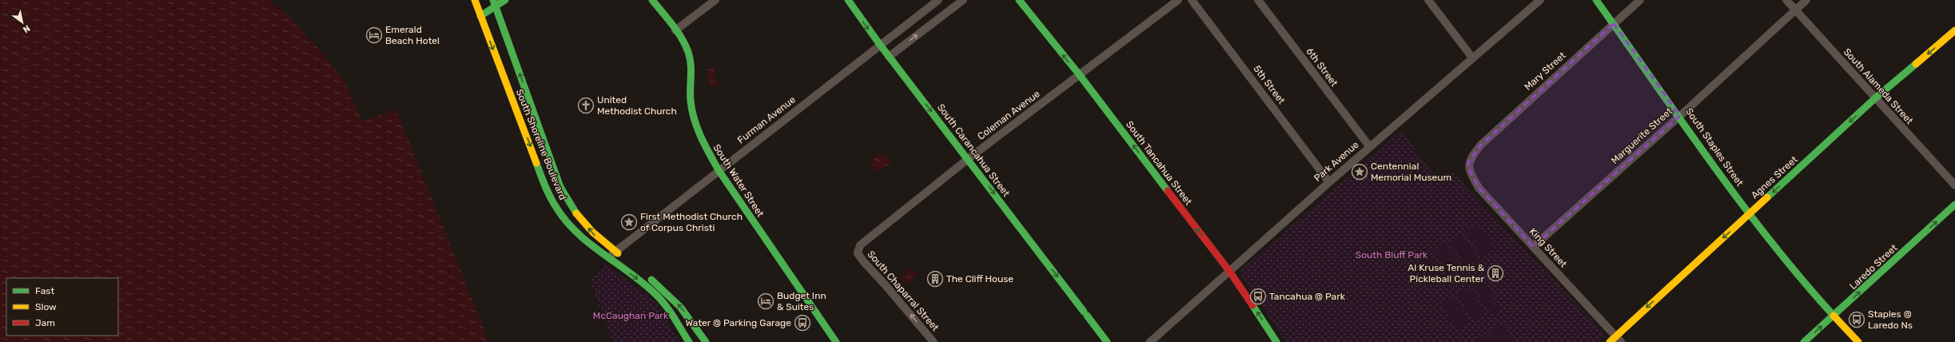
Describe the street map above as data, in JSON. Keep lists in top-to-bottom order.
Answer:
{
  "streets": {
    "main road": [
      "South Shoreline Boulevard",
      "South Staples Street",
      "South Carancahua Street",
      "South Tancahua Street",
      "Agnes Street",
      "South Water Street",
      "Laredo Street"
    ],
    "street": [
      "6th Street",
      "Mary Street",
      "5th Street",
      "South Alameda Street",
      "Coleman Avenue",
      "Furman Avenue",
      "Marguerite Street",
      "Park Avenue",
      "King Street",
      "South Chaparral Street"
    ]
  },
  "crossings": [
    ["6th Street", "Park Avenue"],
    ["Mary Street", "South Staples Street"],
    ["Mary Street", "King Street"],
    ["5th Street", "Park Avenue"],
    ["South Alameda Street", "Marguerite Street"],
    ["South Alameda Street", "Agnes Street"],
    ["Coleman Avenue", "South Carancahua Street"],
    ["Coleman Avenue", "South Tancahua Street"],
    ["Coleman Avenue", "South Chaparral Street"],
    ["Furman Avenue", "South Shoreline Boulevard"],
    ["Furman Avenue", "South Carancahua Street"],
    ["Furman Avenue", "South Water Street"],
    ["Marguerite Street", "South Staples Street"],
    ["Marguerite Street", "King Street"],
    ["South Staples Street", "Agnes Street"],
    ["South Staples Street", "Laredo Street"],
    ["Park Avenue", "South Tancahua Street"],
    ["Agnes Street", "King Street"]
  ],
  "one_way": [
    "South Carancahua Street",
    "South Tancahua Street",
    "Agnes Street",
    "Laredo Street",
    "South Chaparral Street"
  ],
  "parks": ["South Bluff Park", "McCaughan Park"],
  "places": {
    "hotel": ["Emerald Beach Hotel", "Budget Inn & Suites"],
    "church": ["United Methodist Church"],
    "place": ["Centennial Memorial Museum", "First Methodist Church of Corpus Christi"],
    "building": ["Al Kruse Tennis & Pickleball Center", "The Cliff House"],
    "bus stop": ["Tancahua @ Park", "Staples @ Laredo Ns", "Water @ Parking Garage"]
  },
  "legend": ["Fast", "Slow", "Jam"],
  "north": "bottom right"
}
